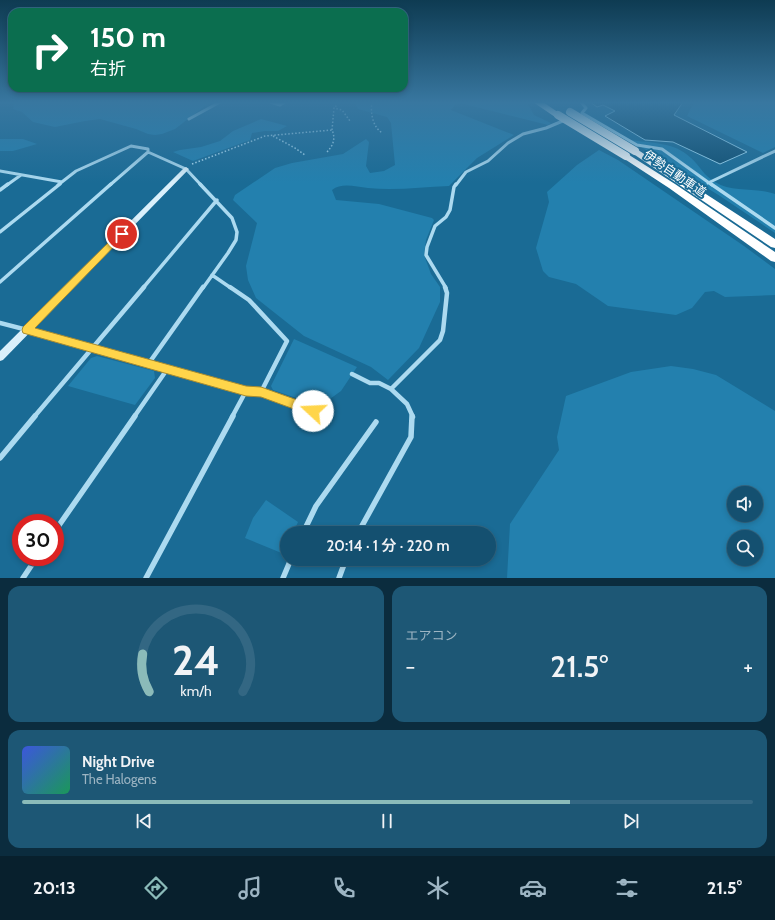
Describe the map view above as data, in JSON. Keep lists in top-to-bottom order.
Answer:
{
  "streets": {
    "highway": ["伊勢自動車道"]
  },
  "page": {
    "turn": ["150 m", "右折"],
    "limit": "30",
    "trip": "20:14 · 1 分 · 220 m",
    "tile": "エアコン",
    "heat": ["−", "21.5°", "+"],
    "song": ["Night Drive", "The Halogens"],
    "tabs": ["20:13", "21.5°"],
    "gauge": ["24", "km/h"]
  }
}
